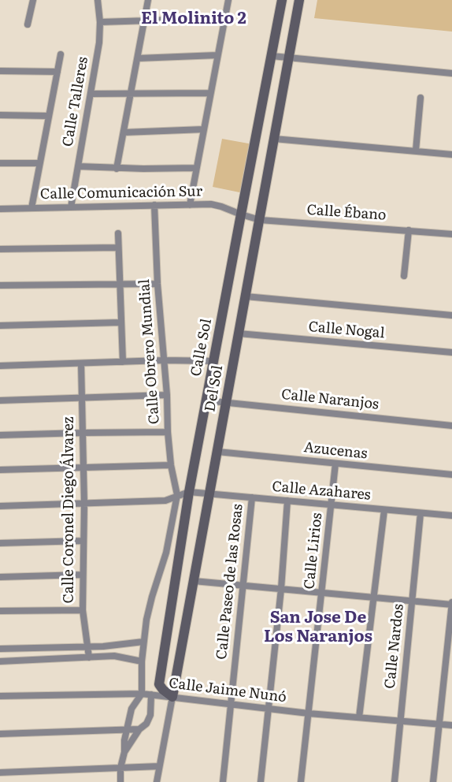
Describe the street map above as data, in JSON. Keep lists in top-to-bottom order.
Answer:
{
  "streets": {
    "street": [
      "Calle Talleres",
      "Calle Comunicación Sur",
      "Calle Ébano",
      "Calle Nogal",
      "Calle Sol",
      "Calle Obrero Mundial",
      "Del Sol",
      "Calle Naranjos",
      "Azucenas",
      "Calle Azahares",
      "Calle Coronel Diego Álvarez",
      "Calle Lirios",
      "Calle Paseo de las Rosas",
      "Calle Nardos",
      "Calle Jaime Nunó"
    ]
  },
  "crossings": [
    ["Calle Talleres", "Calle Comunicación Sur"],
    ["Calle Comunicación Sur", "Calle Ébano"],
    ["Calle Comunicación Sur", "Calle Sol"],
    ["Calle Comunicación Sur", "Calle Obrero Mundial"],
    ["Calle Ébano", "Calle Sol"],
    ["Calle Ébano", "Del Sol"],
    ["Calle Nogal", "Del Sol"],
    ["Calle Sol", "Del Sol"],
    ["Calle Sol", "Calle Naranjos"],
    ["Calle Sol", "Calle Azahares"],
    ["Calle Sol", "Calle Jaime Nunó"],
    ["Calle Obrero Mundial", "Calle Azahares"],
    ["Del Sol", "Calle Naranjos"],
    ["Del Sol", "Azucenas"],
    ["Del Sol", "Calle Azahares"],
    ["Del Sol", "Calle Jaime Nunó"],
    ["Azucenas", "Calle Lirios"],
    ["Calle Azahares", "Calle Coronel Diego Álvarez"],
    ["Calle Azahares", "Calle Lirios"],
    ["Calle Azahares", "Calle Paseo de las Rosas"],
    ["Calle Azahares", "Calle Nardos"],
    ["Calle Lirios", "Calle Jaime Nunó"],
    ["Calle Paseo de las Rosas", "Calle Jaime Nunó"],
    ["Calle Nardos", "Calle Jaime Nunó"]
  ],
  "districts": ["El Molinito 2", "San Jose De Los Naranjos"]
}
